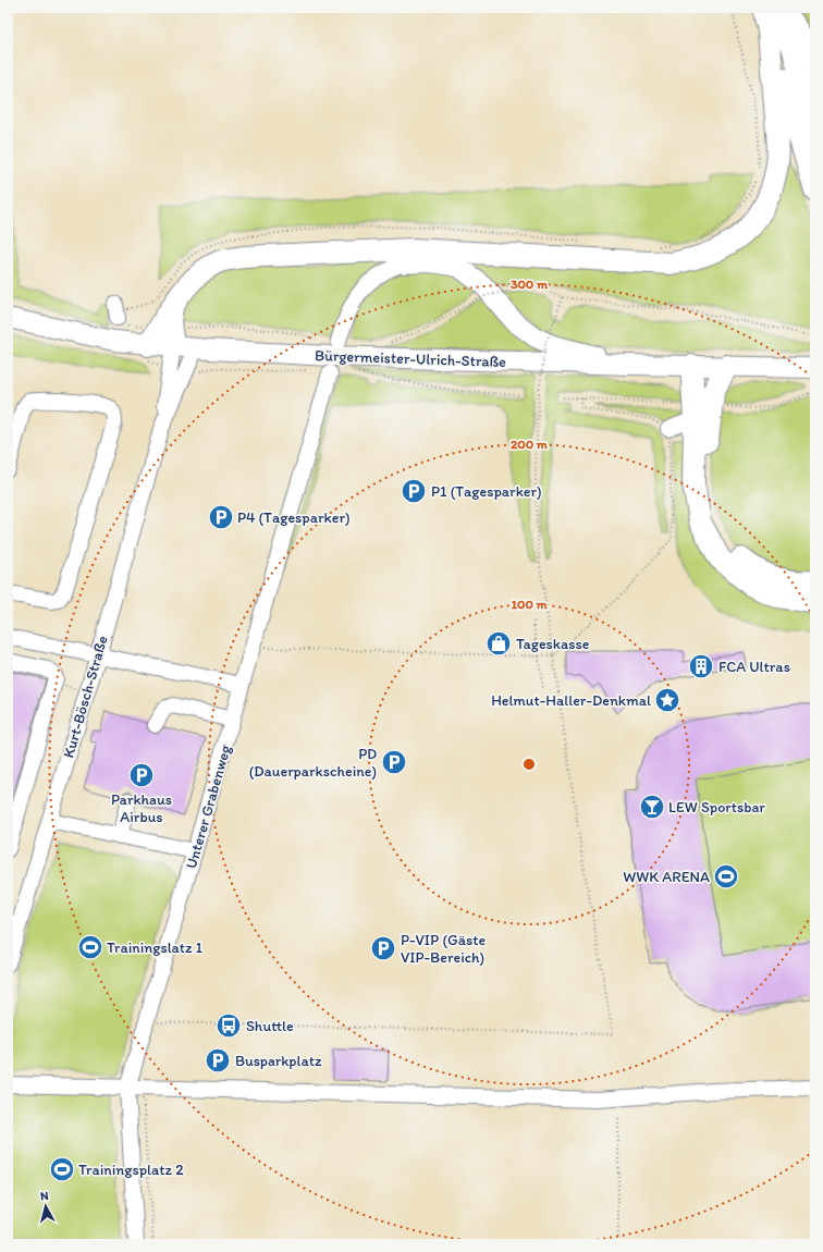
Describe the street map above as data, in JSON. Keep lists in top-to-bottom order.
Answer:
{
  "streets": {
    "main road": ["Bürgermeister-Ulrich-Straße"],
    "street": ["Kurt-Bösch-Straße", "Unterer Grabenweg"]
  },
  "crossings": [
    ["Bürgermeister-Ulrich-Straße", "Kurt-Bösch-Straße"]
  ],
  "places": {
    "parking": [
      "P1 (Tagesparker)",
      "P4 (Tagesparker)",
      "PD (Dauerparkscheine)",
      "Parkhaus Airbus",
      "P-VIP (Gäste VIP-Bereich)",
      "Busparkplatz"
    ],
    "shop": ["Tageskasse"],
    "building": ["FCA Ultras"],
    "place": ["Helmut-Haller-Denkmal"],
    "bar": ["LEW Sportsbar"],
    "sports": ["WWK ARENA", "Trainingslatz 1", "Trainingsplatz 2"],
    "bus stop": ["Shuttle"]
  },
  "north": "top",
  "rings": ["300 m", "200 m", "100 m"]
}
